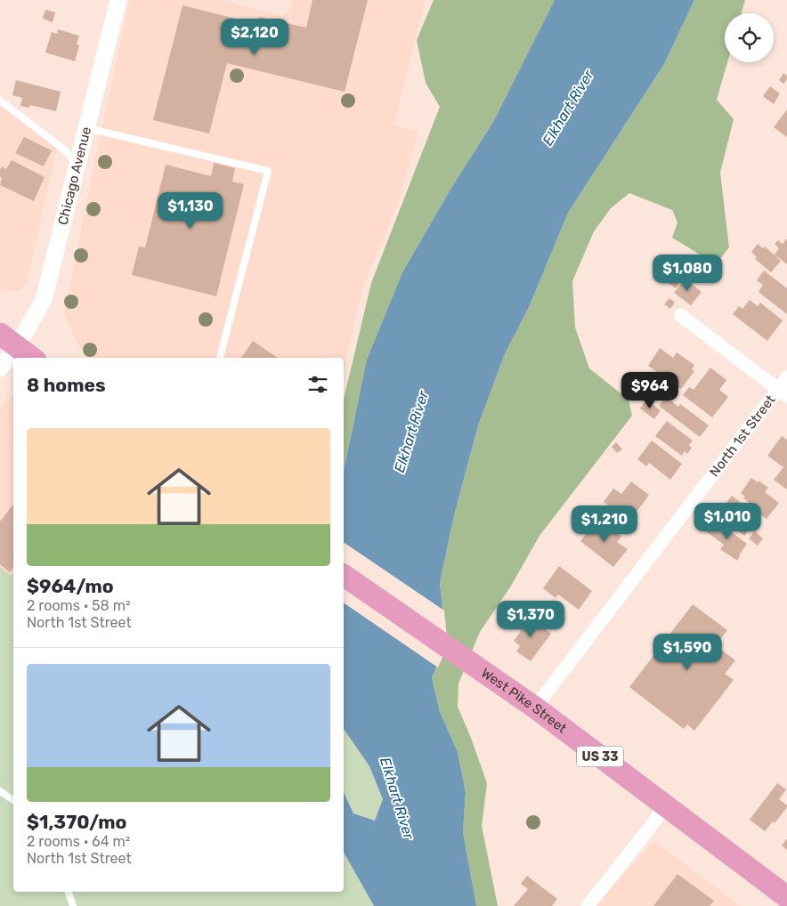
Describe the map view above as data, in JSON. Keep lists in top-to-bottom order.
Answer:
{
  "streets": {
    "highway": ["West Pike Street", "US 33"],
    "street": ["Chicago Avenue", "North 1st Street"]
  },
  "crossings": [
    ["North 1st Street", "West Pike Street"]
  ],
  "water": ["Elkhart River"],
  "page": {
    "price": [
      "$2,120",
      "$1,130",
      "$1,080",
      "$964",
      "$1,010",
      "$1,210",
      "$1,370",
      "$1,590"
    ],
    "heading": "8 homes",
    "list": [
      {
        "name": "$964/mo",
        "note": "2 rooms · 58 m² · North 1st Street"
      },
      {
        "name": "$1,370/mo",
        "note": "2 rooms · 64 m² · North 1st Street"
      }
    ]
  }
}
